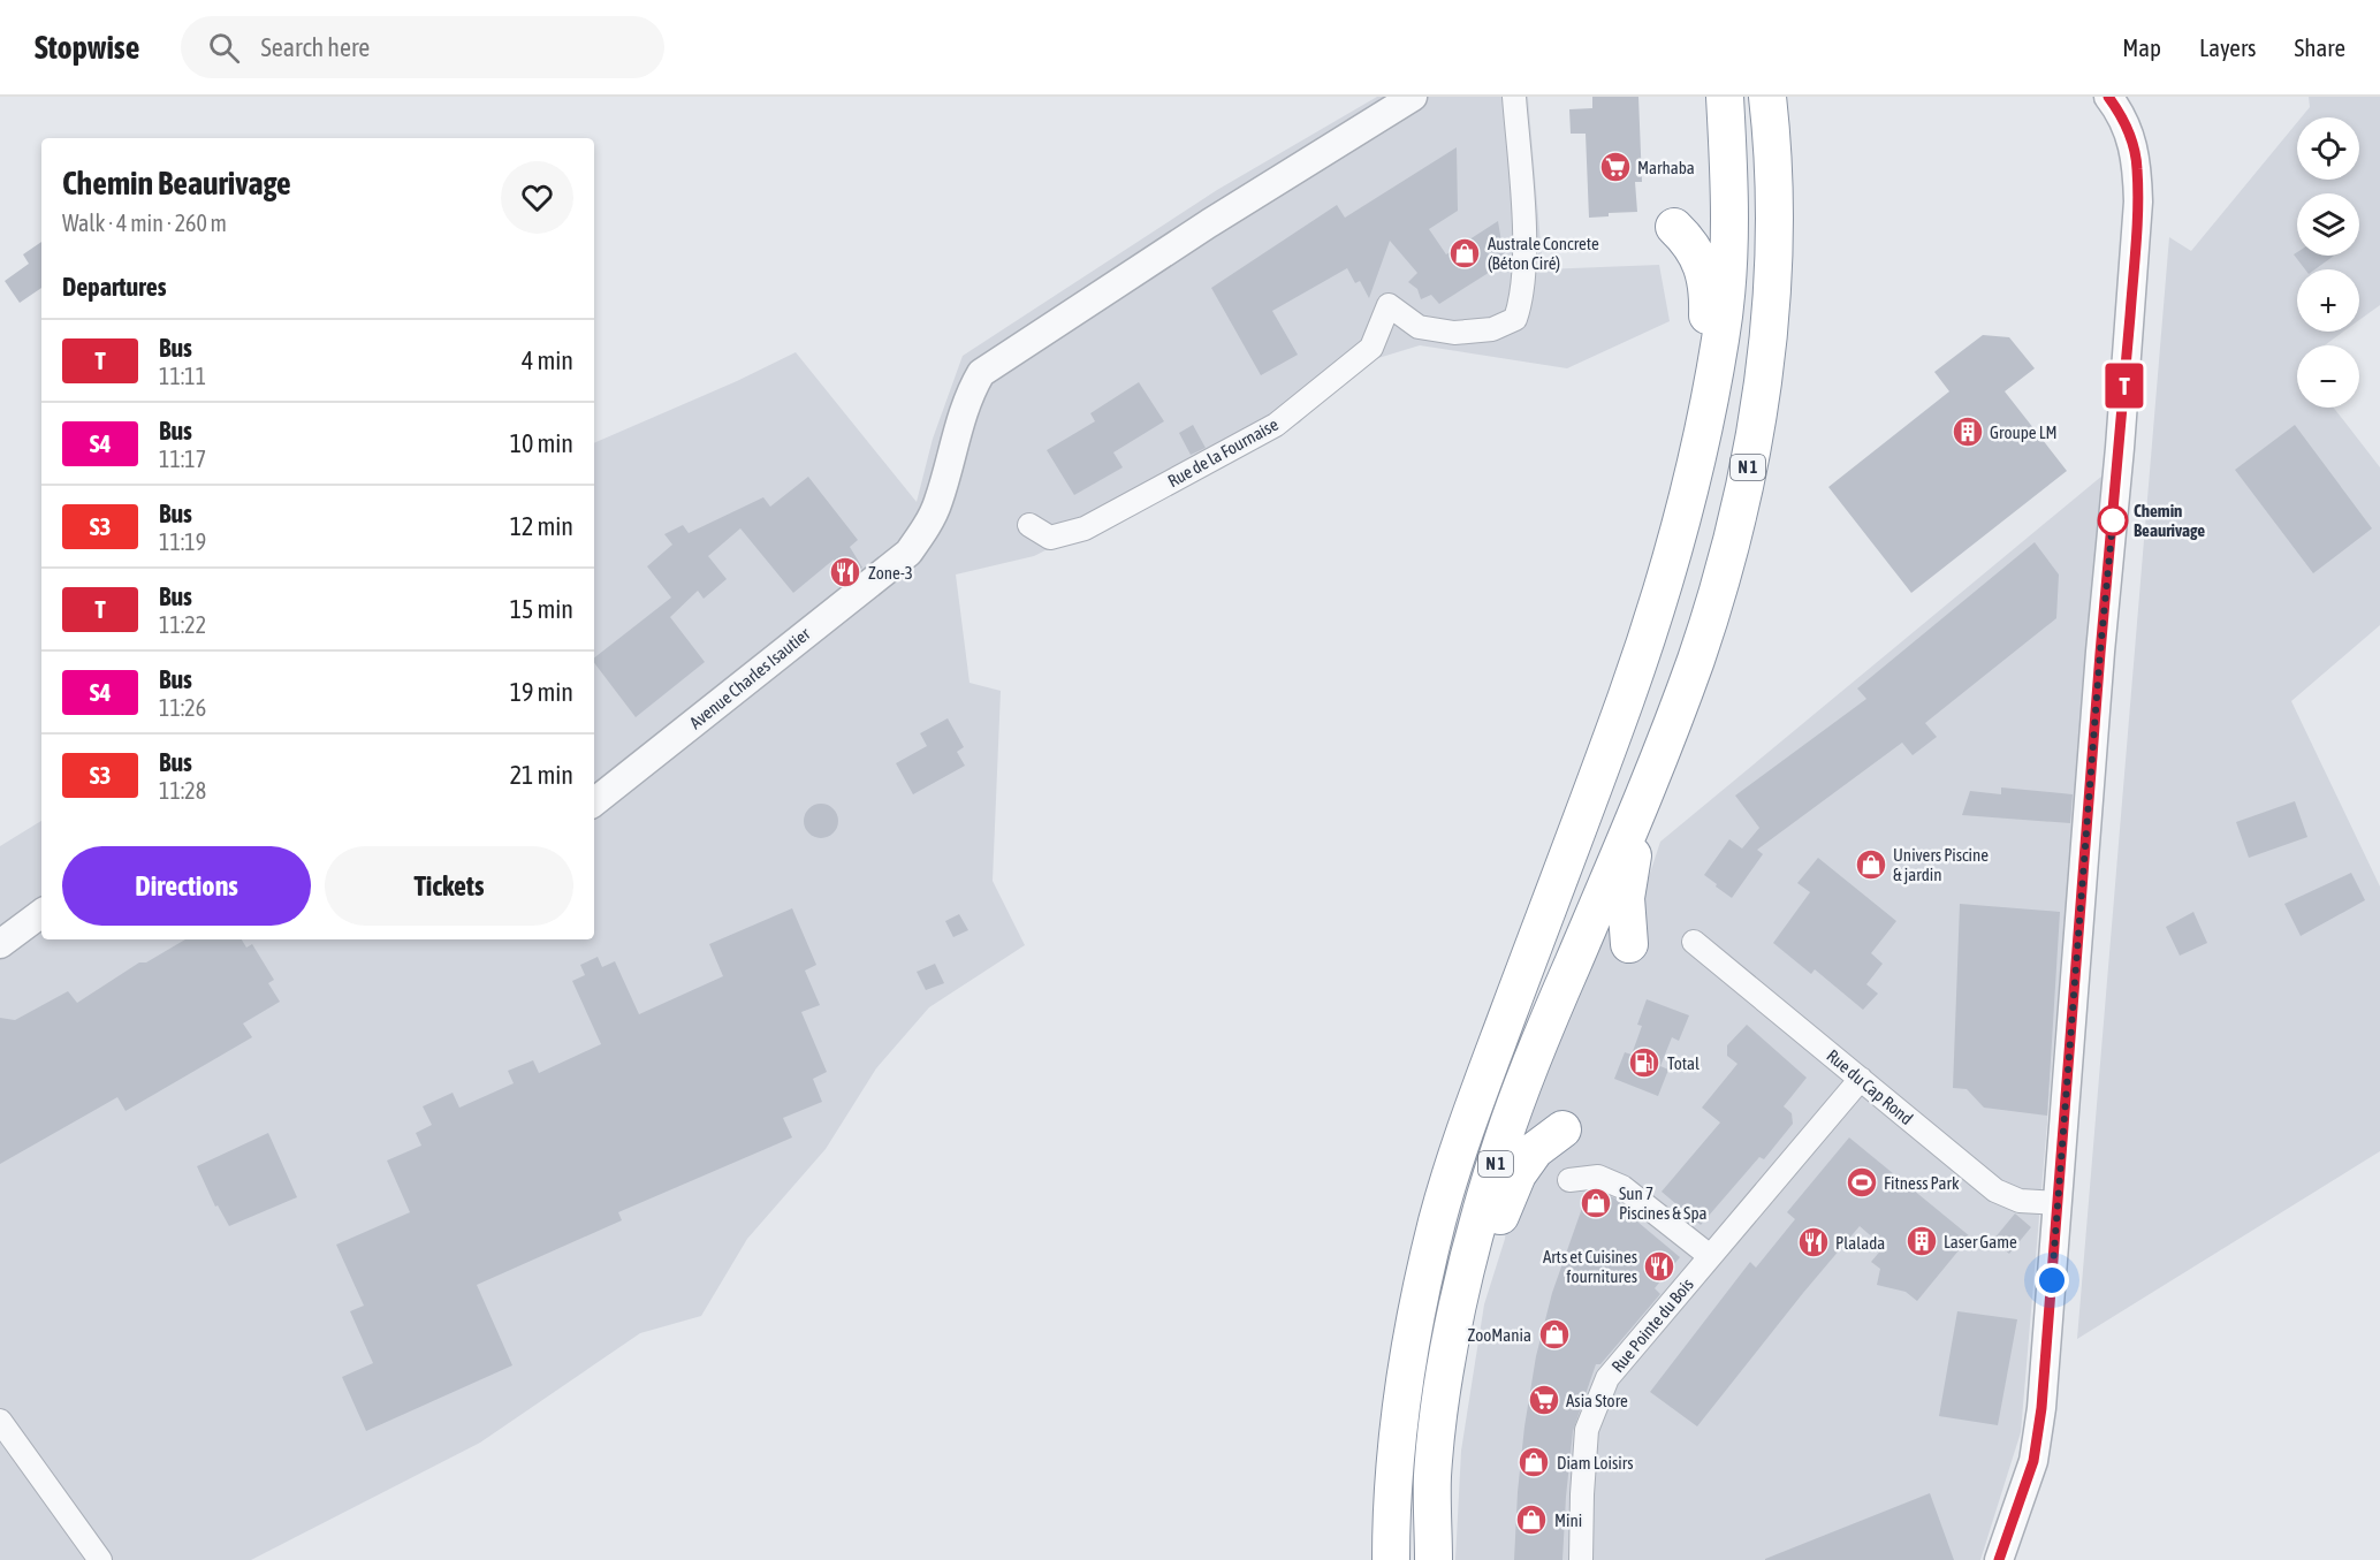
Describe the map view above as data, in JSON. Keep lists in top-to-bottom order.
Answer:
{
  "streets": {
    "highway": ["N 1"],
    "street": [
      "Rue de la Fournaise",
      "Avenue Charles Isautier",
      "Rue du Cap Rond",
      "Rue Pointe du Bois"
    ]
  },
  "crossings": [
    ["Rue du Cap Rond", "Rue Pointe du Bois"]
  ],
  "places": {
    "supermarket": ["Marhaba", "Asia Store"],
    "shop": [
      "Australe Concrete (Béton Ciré)",
      "Univers Piscine & jardin",
      "Sun 7 Piscines & Spa",
      "ZooMania",
      "Diam Loisirs",
      "Mini"
    ],
    "building": ["Groupe LM", "Laser Game"],
    "other": ["Chemin Beaurivage"],
    "restaurant": ["Zone-3", "Plalada", "Arts et Cuisines fournitures"],
    "fuel station": ["Total"],
    "sports": ["Fitness Park"]
  },
  "lines": ["bus line T"],
  "page": {
    "header": "Stopwise",
    "search": "Search here",
    "nav": ["Map", "Layers", "Share"],
    "on_map": "T",
    "map_buttons": ["+", "−"],
    "heading": [
      ["Chemin Beaurivage", "Walk · 4 min · 260 m"],
      "Departures"
    ],
    "list": [
      {
        "mark": "T",
        "name": "Bus",
        "note": "11:11",
        "value": "4 min"
      },
      {
        "mark": "S4",
        "name": "Bus",
        "note": "11:17",
        "value": "10 min"
      },
      {
        "mark": "S3",
        "name": "Bus",
        "note": "11:19",
        "value": "12 min"
      },
      {
        "mark": "T",
        "name": "Bus",
        "note": "11:22",
        "value": "15 min"
      },
      {
        "mark": "S4",
        "name": "Bus",
        "note": "11:26",
        "value": "19 min"
      },
      {
        "mark": "S3",
        "name": "Bus",
        "note": "11:28",
        "value": "21 min"
      }
    ],
    "buttons": ["Directions", "Tickets"]
  }
}
